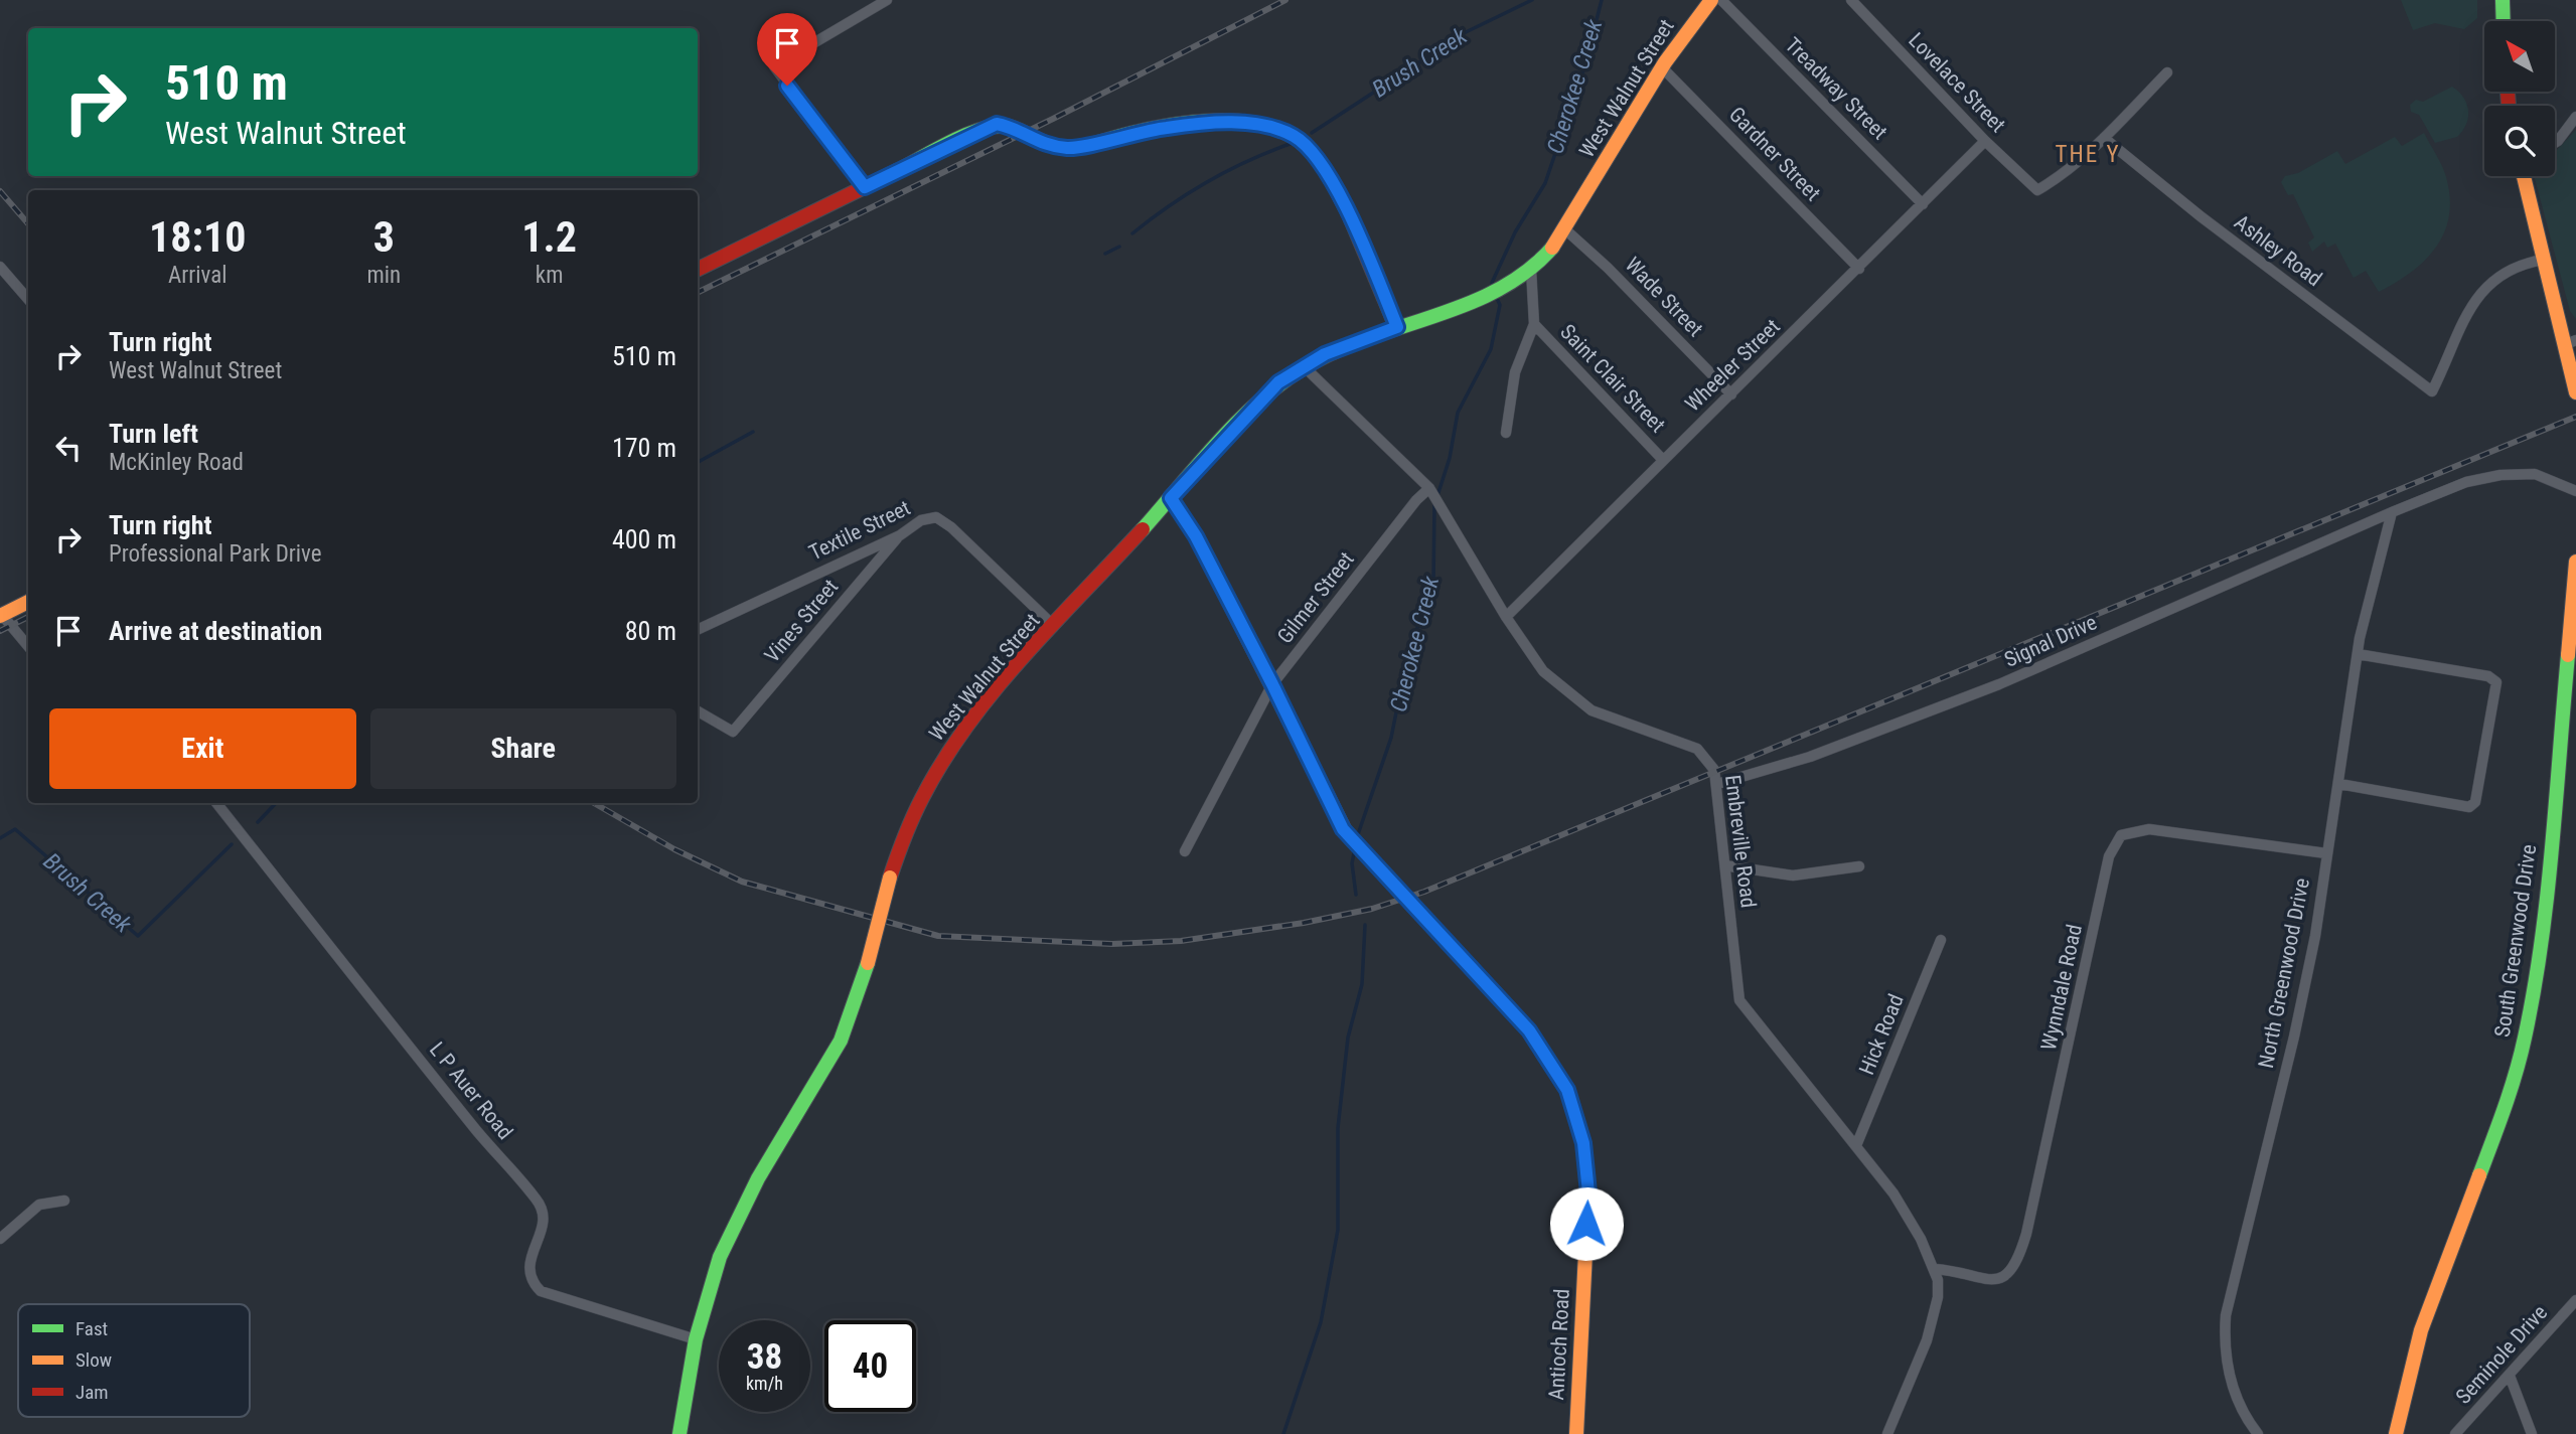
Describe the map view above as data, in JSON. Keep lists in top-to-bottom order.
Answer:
{
  "streets": {
    "street": [
      "Lovelace Street",
      "West Walnut Street",
      "Treadway Street",
      "Gardner Street",
      "Ashley Road",
      "Wade Street",
      "Wheeler Street",
      "Saint Clair Street",
      "Textile Street",
      "Gilmer Street",
      "Vines Street",
      "Signal Drive",
      "Embreville Road",
      "South Greenwood Drive",
      "North Greenwood Drive",
      "Wynndale Road",
      "Hick Road",
      "L P Auer Road",
      "Antioch Road",
      "Seminole Drive"
    ]
  },
  "crossings": [
    ["Lovelace Street", "Ashley Road"],
    ["Lovelace Street", "Wheeler Street"],
    ["West Walnut Street", "Gardner Street"],
    ["West Walnut Street", "Wade Street"],
    ["West Walnut Street", "Textile Street"],
    ["West Walnut Street", "Embreville Road"],
    ["West Walnut Street", "L P Auer Road"],
    ["West Walnut Street", "Antioch Road"],
    ["Treadway Street", "Wheeler Street"],
    ["Gardner Street", "Wheeler Street"],
    ["Wade Street", "Wheeler Street"],
    ["Wheeler Street", "Saint Clair Street"],
    ["Wheeler Street", "Embreville Road"],
    ["Textile Street", "Vines Street"],
    ["Gilmer Street", "Embreville Road"],
    ["Gilmer Street", "Antioch Road"],
    ["Signal Drive", "Embreville Road"],
    ["Signal Drive", "North Greenwood Drive"],
    ["Embreville Road", "Wynndale Road"],
    ["Embreville Road", "Hick Road"],
    ["North Greenwood Drive", "Wynndale Road"]
  ],
  "districts": ["THE Y"],
  "water": ["Brush Creek", "Cherokee Creek"],
  "legend": ["Fast", "Slow", "Jam"],
  "north": "top left",
  "page": {
    "turn": ["510 m", "West Walnut Street"],
    "eta": [
      "18:10",
      "Arrival",
      "3",
      "min",
      "1.2",
      "km"
    ],
    "list": [
      {
        "name": "Turn right",
        "note": "West Walnut Street",
        "value": "510 m"
      },
      {
        "name": "Turn left",
        "note": "McKinley Road",
        "value": "170 m"
      },
      {
        "name": "Turn right",
        "note": "Professional Park Drive",
        "value": "400 m"
      },
      {
        "name": "Arrive at destination",
        "value": "80 m"
      }
    ],
    "buttons": ["Exit", "Share"],
    "speed": "38 km/h",
    "limit": "40"
  }
}
